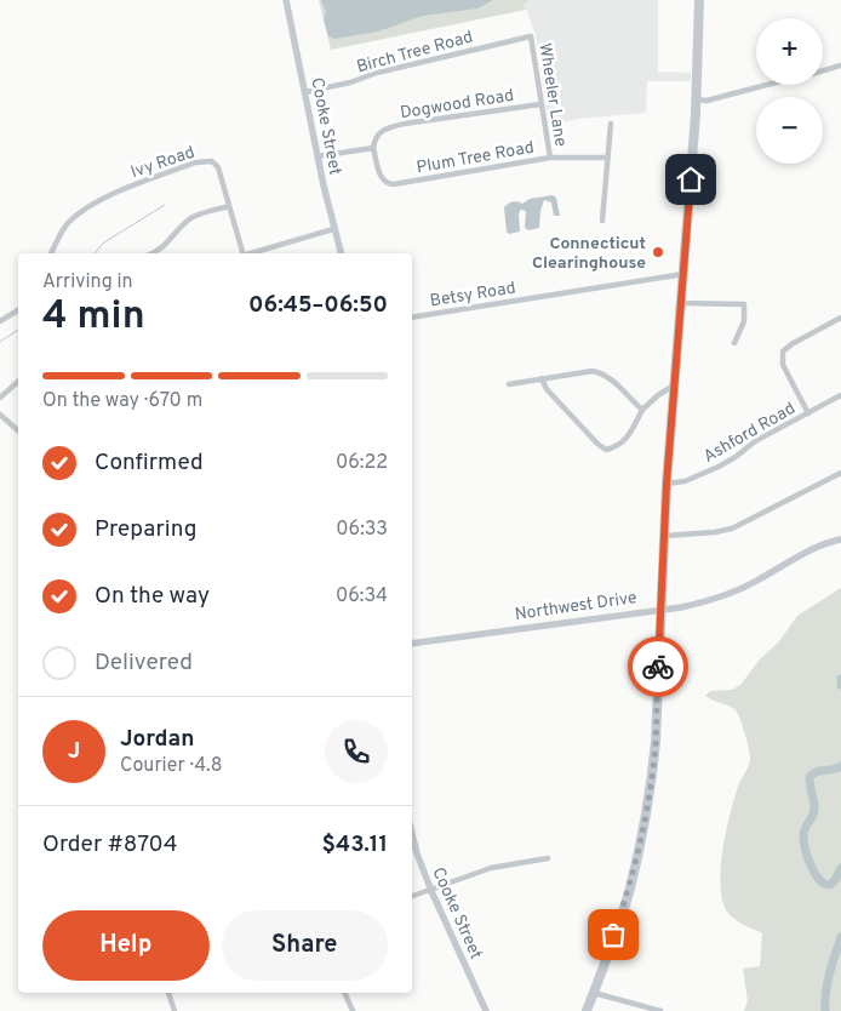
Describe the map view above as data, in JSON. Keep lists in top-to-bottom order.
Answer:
{
  "streets": {
    "main road": ["Cooke Street", "Northwest Drive"],
    "street": [
      "Birch Tree Road",
      "Wheeler Lane",
      "Dogwood Road",
      "Plum Tree Road",
      "Ivy Road",
      "Betsy Road",
      "Ashford Road"
    ]
  },
  "crossings": [
    ["Birch Tree Road", "Wheeler Lane"],
    ["Birch Tree Road", "Cooke Street"],
    ["Wheeler Lane", "Dogwood Road"],
    ["Wheeler Lane", "Plum Tree Road"],
    ["Dogwood Road", "Plum Tree Road"]
  ],
  "places": ["Connecticut Clearinghouse"],
  "page": {
    "map_buttons": ["+", "−"],
    "heading": ["4 min", "Arriving in", "06:45–06:50"],
    "panel": [
      "Jordan",
      "Courier · 4.8",
      "Order #8704",
      "$43.11"
    ],
    "bar": "On the way · 670 m",
    "list": [
      ["Confirmed", "06:22"],
      ["Preparing", "06:33"],
      ["On the way", "06:34"],
      "Delivered"
    ],
    "round": "J",
    "buttons": ["Help", "Share"]
  }
}
